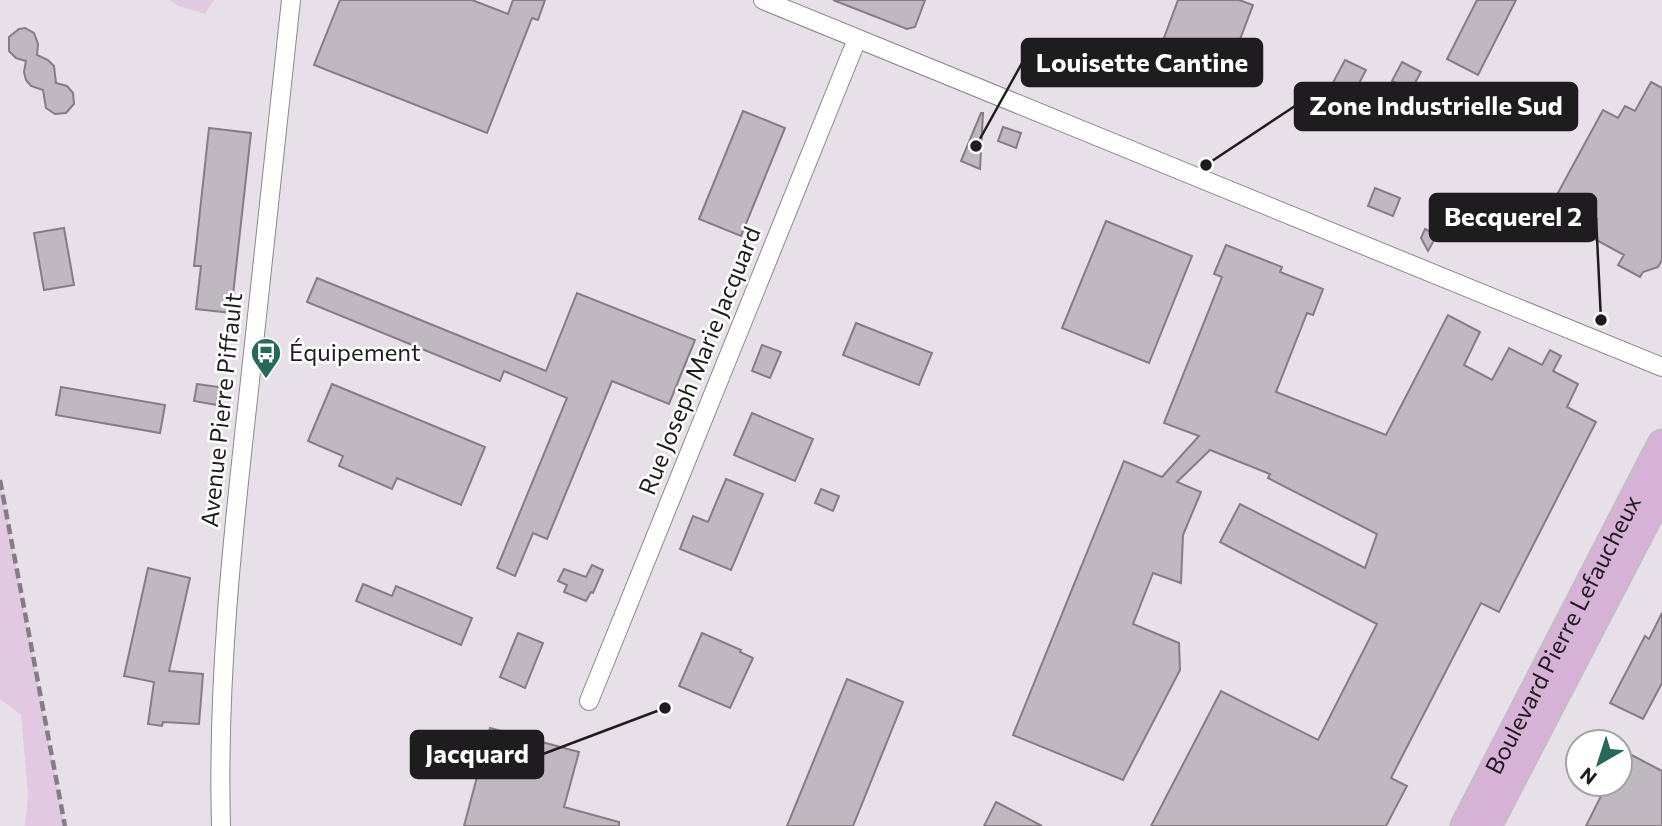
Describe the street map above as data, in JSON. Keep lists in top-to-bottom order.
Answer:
{
  "streets": {
    "main road": ["Boulevard Pierre Lefaucheux"],
    "street": ["Rue Joseph Marie Jacquard", "Avenue Pierre Piffault"]
  },
  "places": {
    "other": [
      "Louisette Cantine",
      "Zone Industrielle Sud",
      "Becquerel 2",
      "Jacquard"
    ],
    "bus stop": ["Équipement"]
  },
  "north": "bottom left"
}
